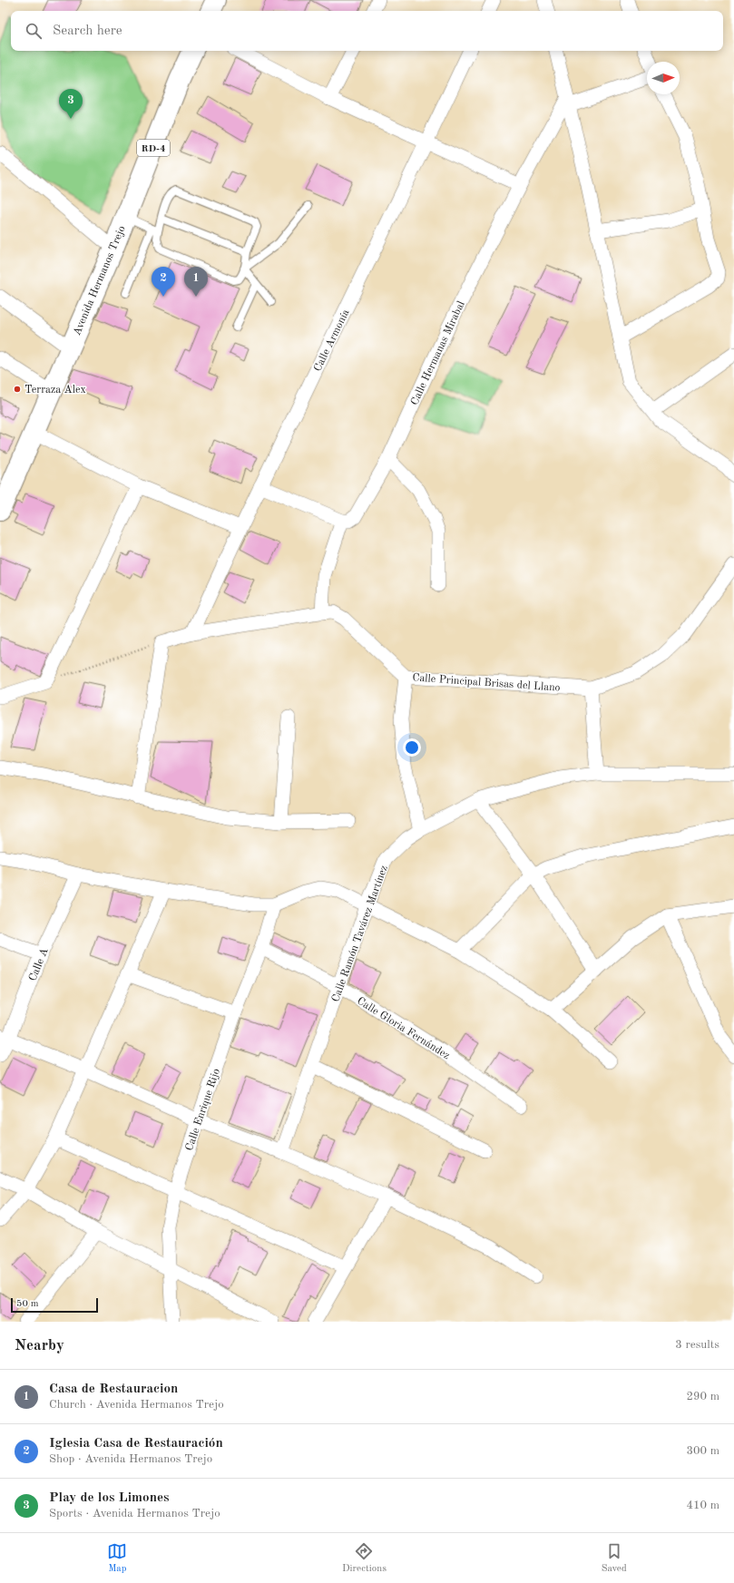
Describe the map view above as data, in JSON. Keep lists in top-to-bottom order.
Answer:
{
  "streets": {
    "main road": ["RD-4", "Avenida Hermanos Trejo"],
    "street": [
      "Calle Armonía",
      "Calle Hermanas Mirabal",
      "Calle Principal Brisas del Llano",
      "Calle Ramón Tavárez Martínez",
      "Calle A",
      "Calle Gloria Fernández",
      "Calle Enrique Rijo"
    ]
  },
  "crossings": [
    ["Calle Armonía", "Calle Principal Brisas del Llano"],
    ["Calle Ramón Tavárez Martínez", "Calle Gloria Fernández"],
    ["Calle Gloria Fernández", "Calle Enrique Rijo"]
  ],
  "places": ["Terraza Alex"],
  "scale_bar": "50 m",
  "north": "right",
  "page": {
    "search": "Search here",
    "pins": ["3", "1", "2"],
    "scale": "50 m",
    "heading": ["Nearby", "3 results"],
    "list": [
      {
        "mark": "1",
        "name": "Casa de Restauracion",
        "note": "Church · Avenida Hermanos Trejo",
        "value": "290 m"
      },
      {
        "mark": "2",
        "name": "Iglesia Casa de Restauración",
        "note": "Shop · Avenida Hermanos Trejo",
        "value": "300 m"
      },
      {
        "mark": "3",
        "name": "Play de los Limones",
        "note": "Sports · Avenida Hermanos Trejo",
        "value": "410 m"
      }
    ],
    "nav": ["Map", "Directions", "Saved"]
  }
}
